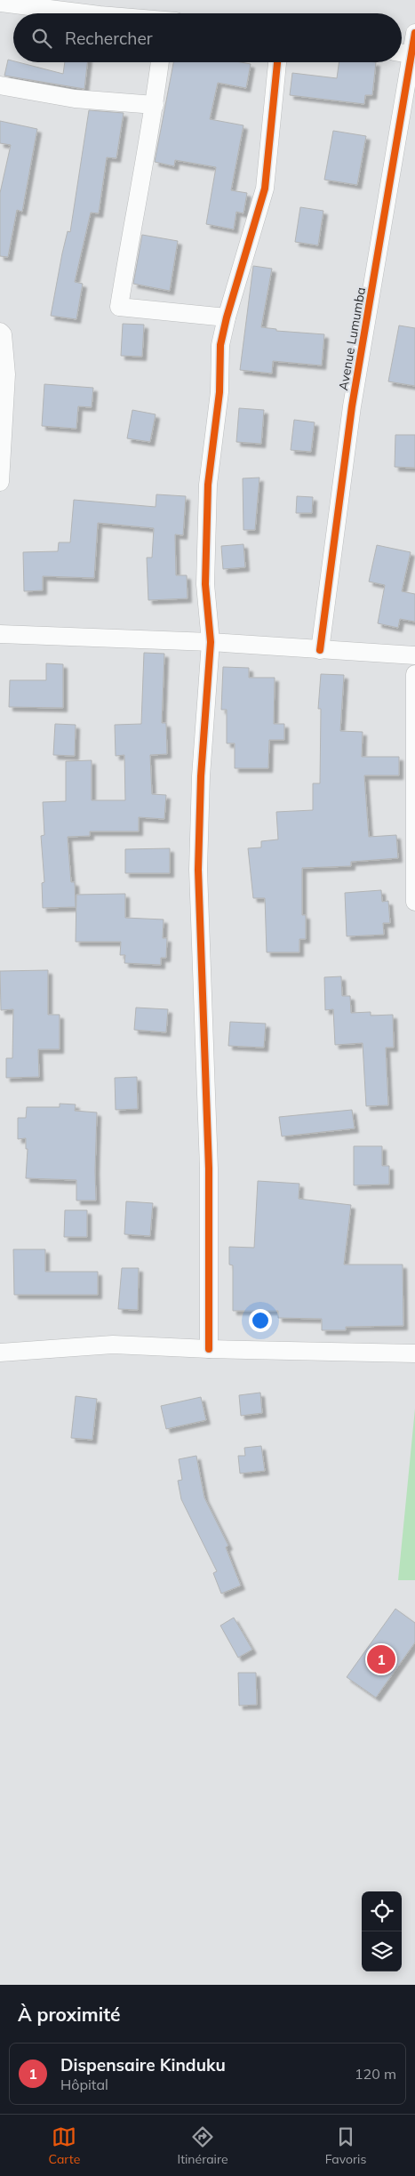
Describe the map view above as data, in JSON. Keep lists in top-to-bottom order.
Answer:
{
  "streets": {
    "street": ["Avenue Lumumba"]
  },
  "page": {
    "search": "Rechercher",
    "pins": "1",
    "heading": "À proximité",
    "list": [
      {
        "mark": "1",
        "name": "Dispensaire Kinduku",
        "note": "Hôpital",
        "value": "120 m"
      }
    ],
    "nav": ["Carte", "Itinéraire", "Favoris"]
  }
}
